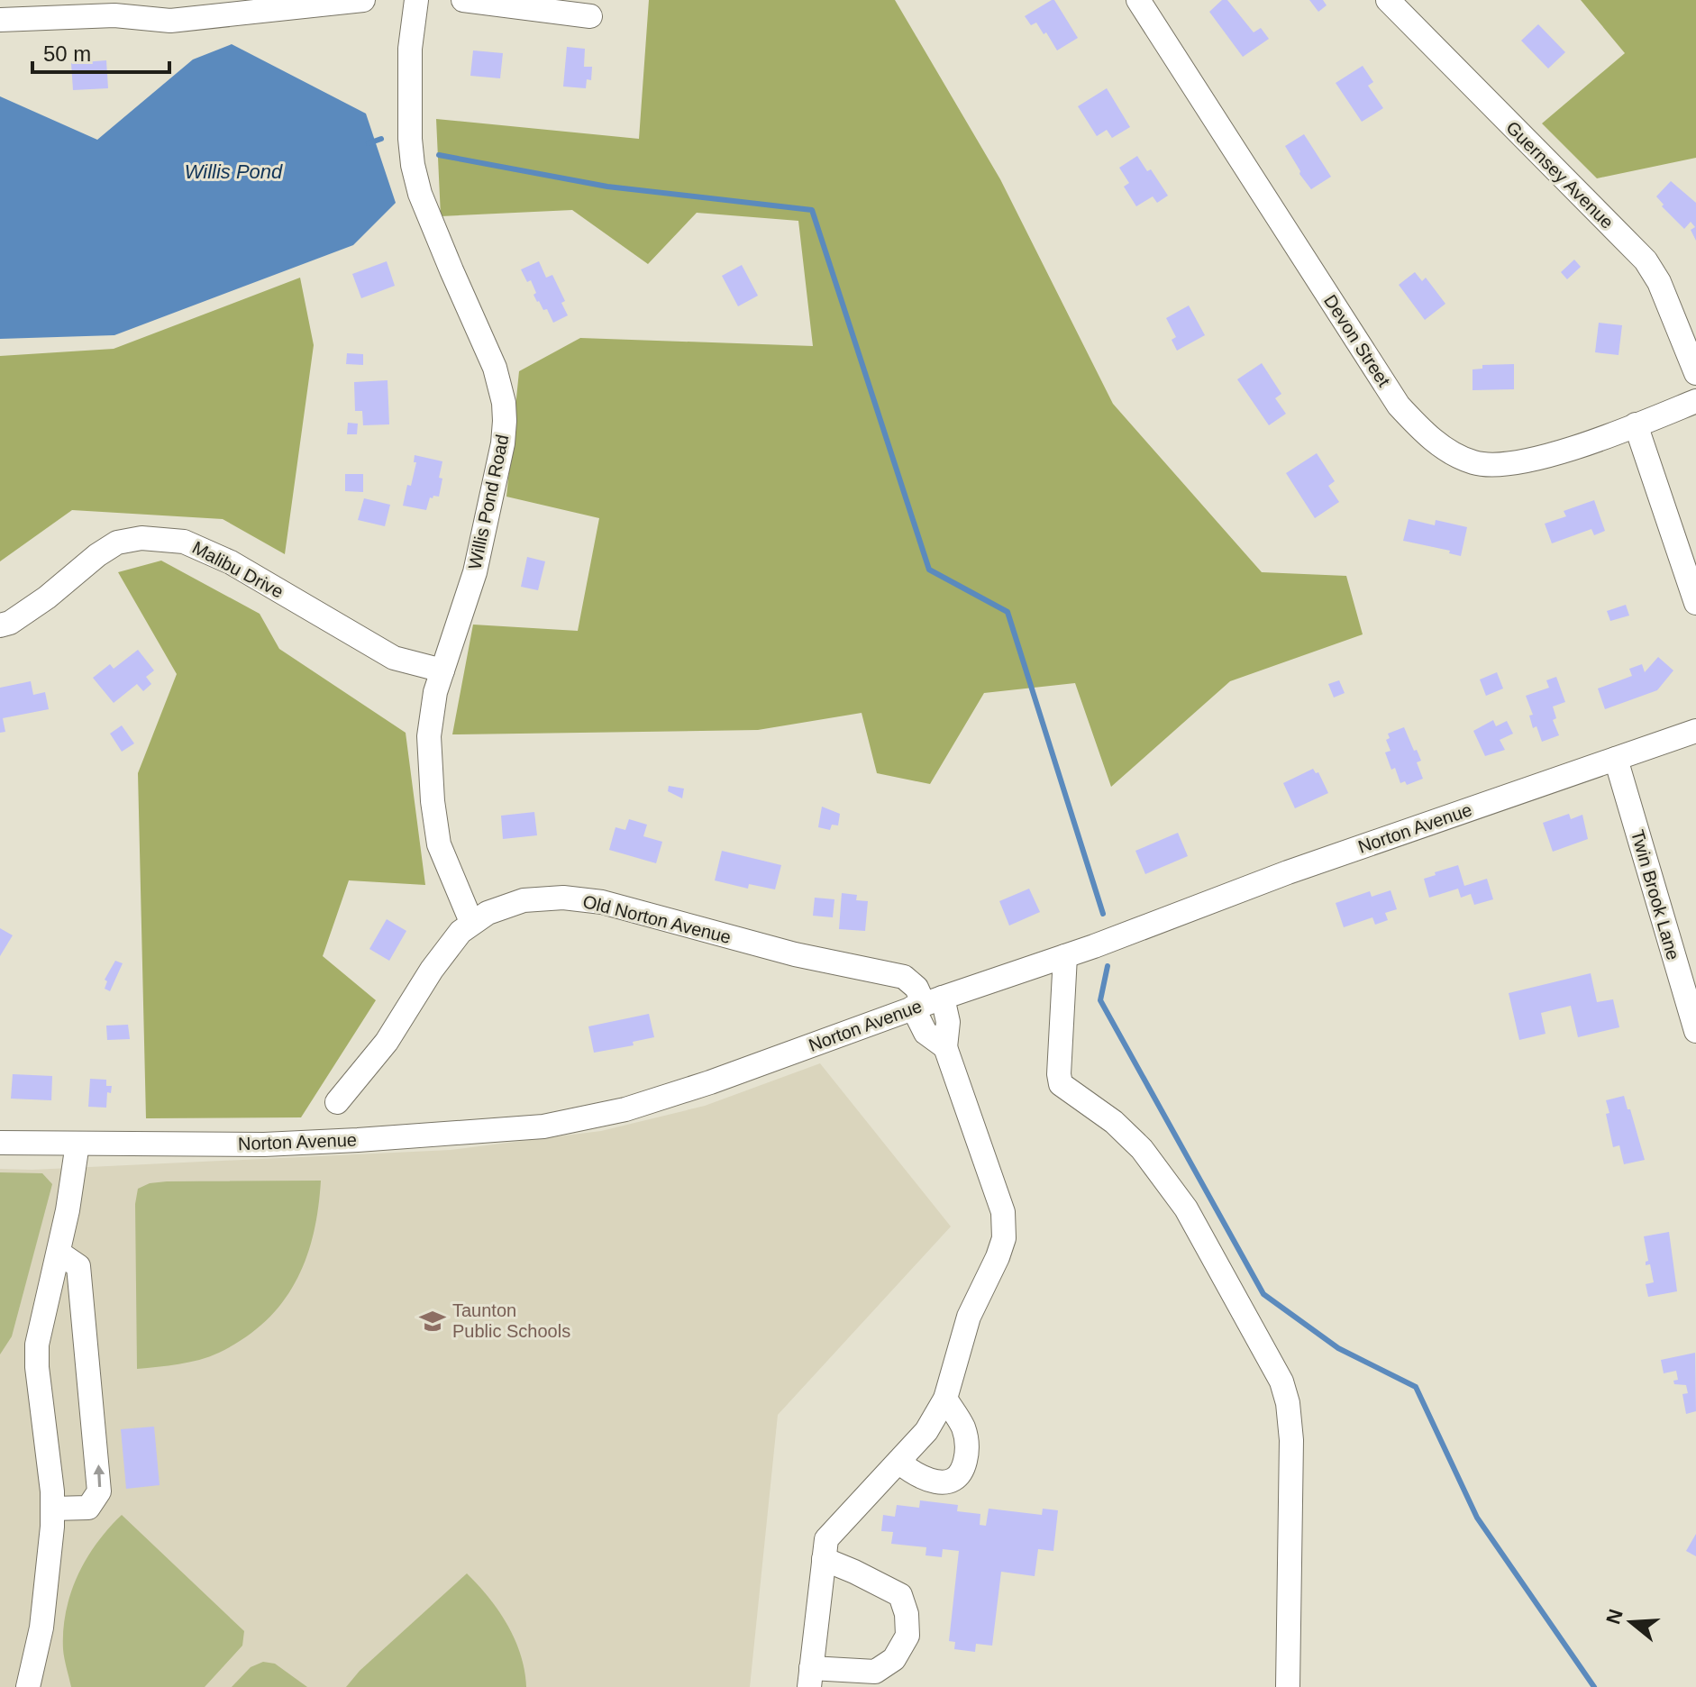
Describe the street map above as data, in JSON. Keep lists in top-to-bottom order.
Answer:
{
  "streets": {
    "street": [
      "Guernsey Avenue",
      "Devon Street",
      "Willis Pond Road",
      "Malibu Drive",
      "Norton Avenue",
      "Twin Brook Lane",
      "Old Norton Avenue"
    ]
  },
  "crossings": [
    ["Willis Pond Road", "Malibu Drive"],
    ["Willis Pond Road", "Old Norton Avenue"],
    ["Norton Avenue", "Twin Brook Lane"],
    ["Norton Avenue", "Old Norton Avenue"]
  ],
  "water": ["Willis Pond"],
  "places": {
    "school or university": ["Taunton Public Schools"]
  },
  "scale_bar": "50 m",
  "north": "left"
}
